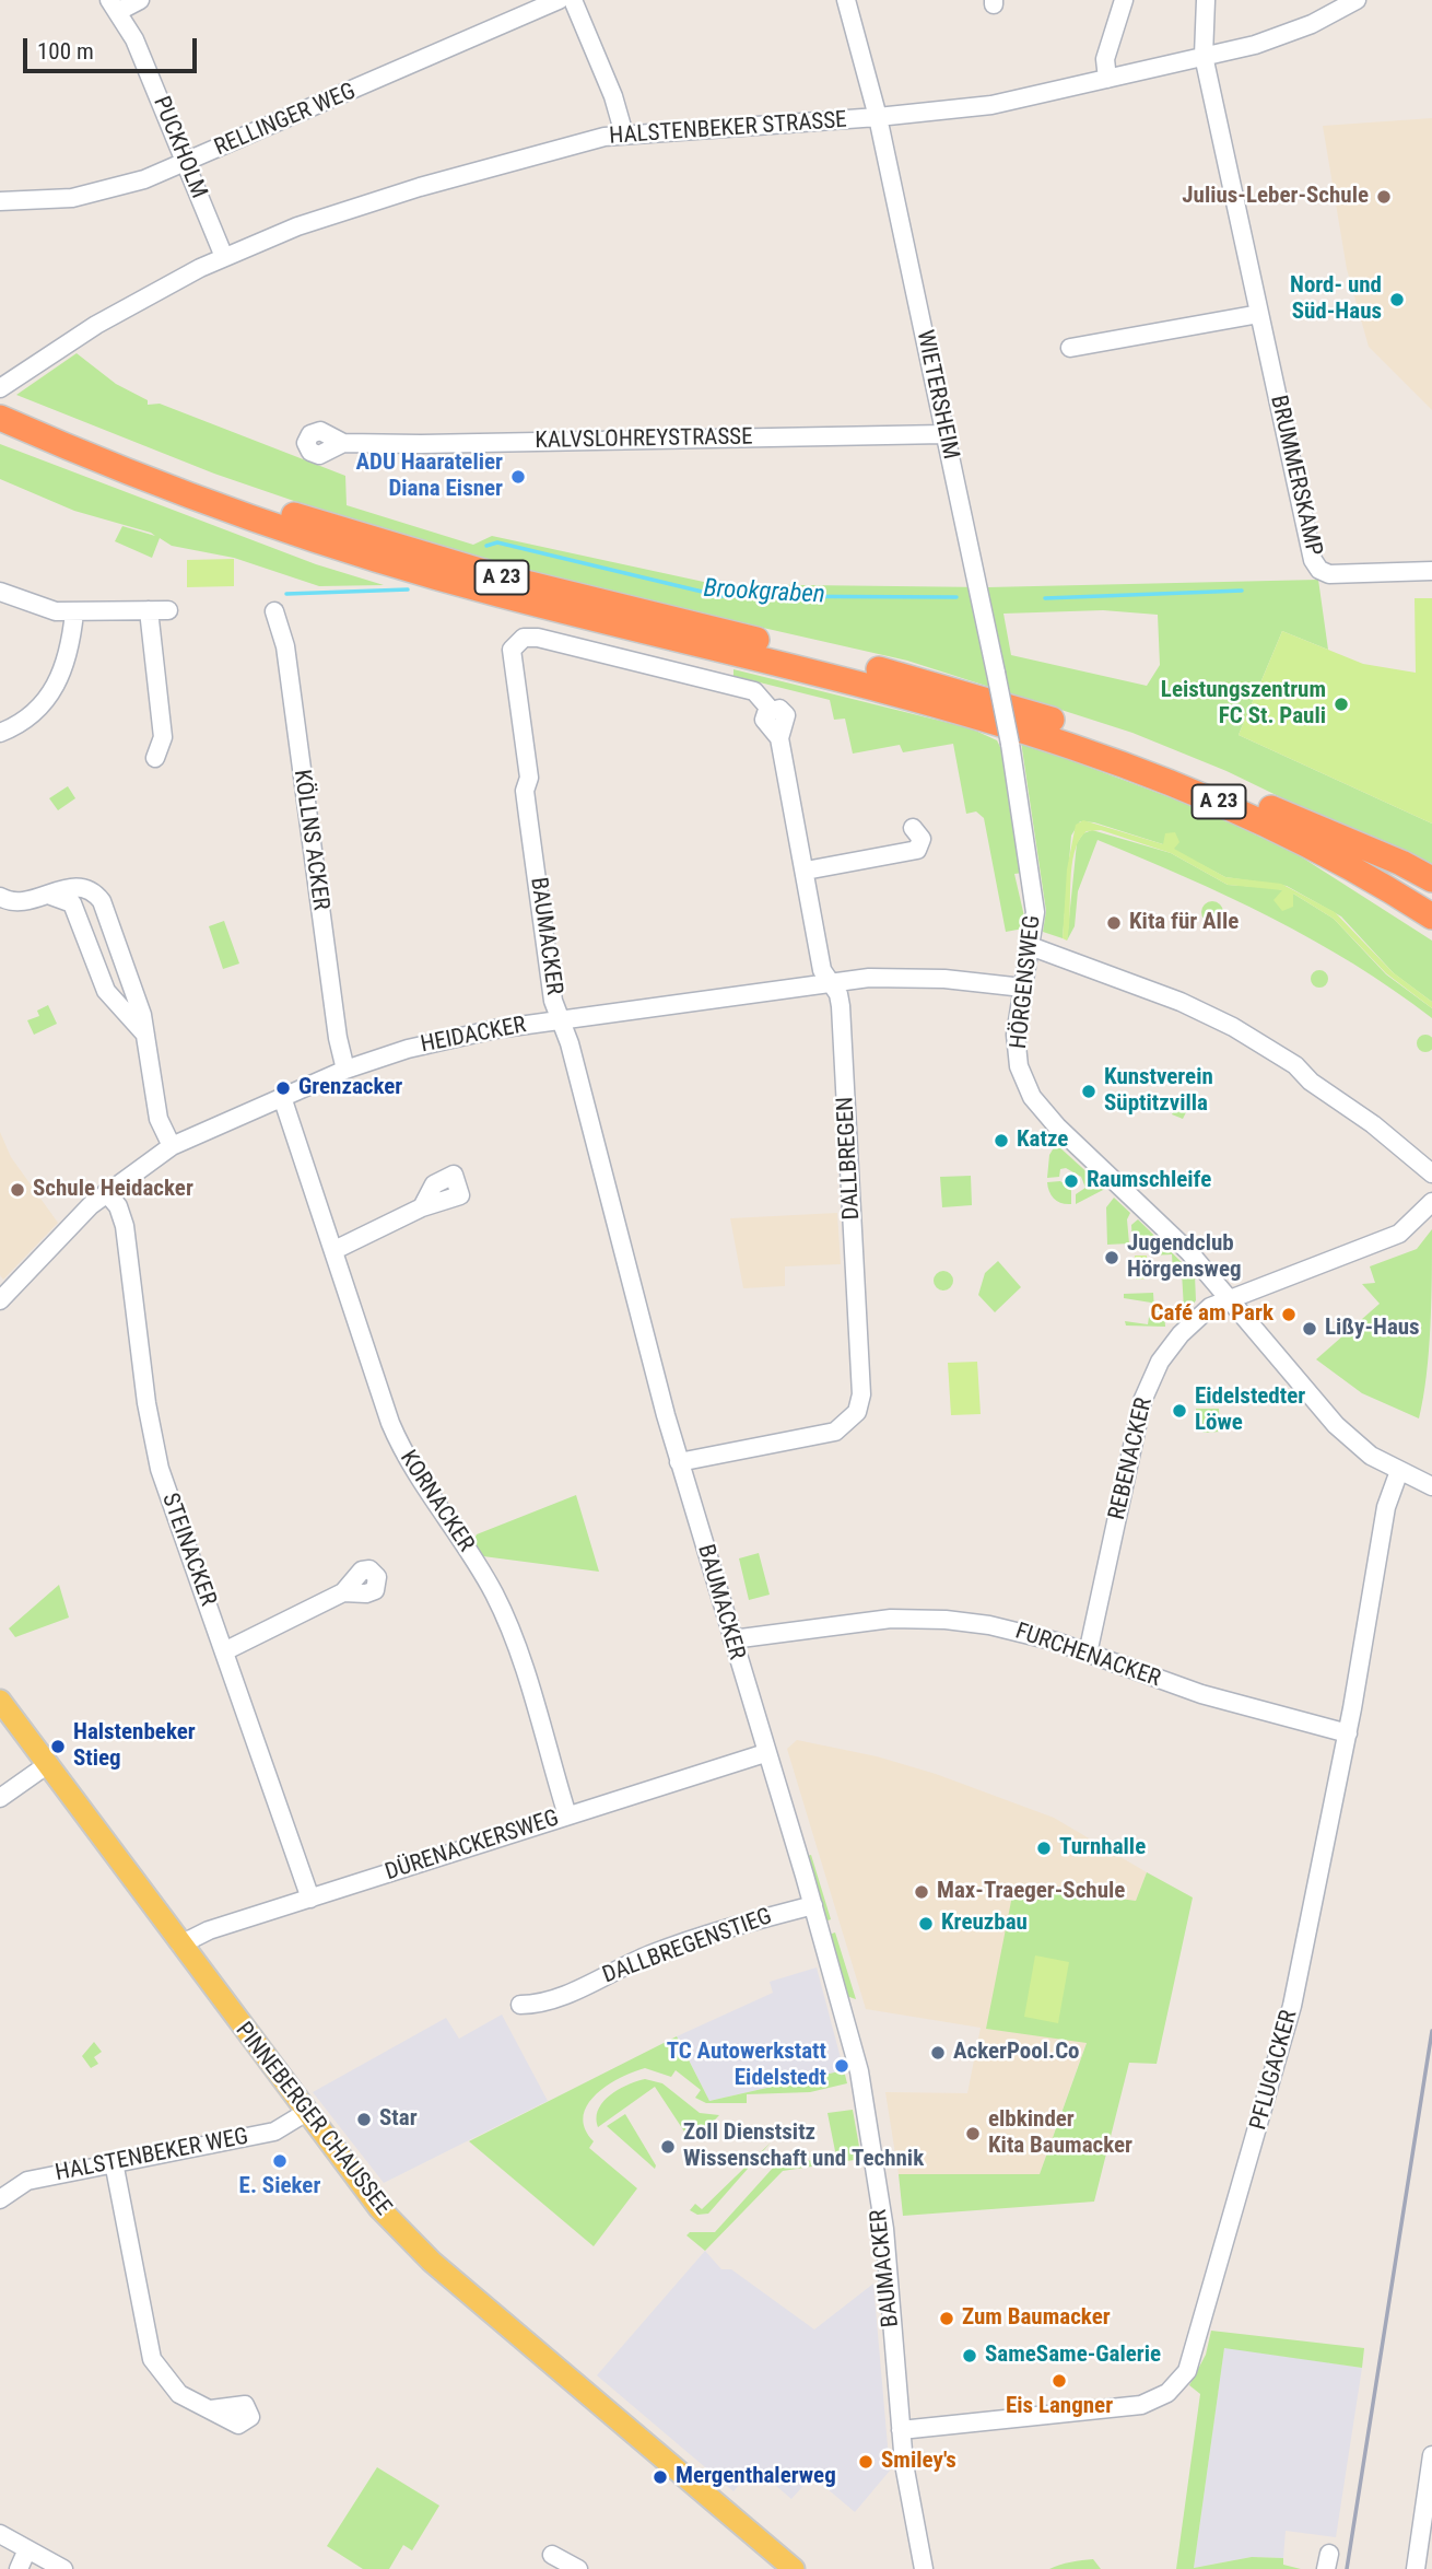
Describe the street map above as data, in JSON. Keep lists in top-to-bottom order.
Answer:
{
  "streets": {
    "highway": ["A 23"],
    "main road": ["PINNEBERGER CHAUSSEE"],
    "street": [
      "RELLINGER WEG",
      "HALSTENBEKER STRASSE",
      "PUCKHOLM",
      "WIETERSHEIM",
      "KALVSLOHREYSTRASSE",
      "BRUMMERSKAMP",
      "KÖLLNS ACKER",
      "BAUMACKER",
      "HÖRGENSWEG",
      "HEIDACKER",
      "DALLBREGEN",
      "REBENACKER",
      "KORNACKER",
      "STEINACKER",
      "FURCHENACKER",
      "DÜRENACKERSWEG",
      "DALLBREGENSTIEG",
      "PFLUGACKER",
      "HALSTENBEKER WEG"
    ]
  },
  "crossings": [
    ["RELLINGER WEG", "PUCKHOLM"],
    ["HALSTENBEKER STRASSE", "PUCKHOLM"],
    ["HALSTENBEKER STRASSE", "WIETERSHEIM"],
    ["HALSTENBEKER STRASSE", "BRUMMERSKAMP"],
    ["WIETERSHEIM", "KALVSLOHREYSTRASSE"],
    ["WIETERSHEIM", "HÖRGENSWEG"],
    ["KÖLLNS ACKER", "HEIDACKER"],
    ["BAUMACKER", "HEIDACKER"],
    ["BAUMACKER", "DALLBREGEN"],
    ["BAUMACKER", "FURCHENACKER"],
    ["BAUMACKER", "DÜRENACKERSWEG"],
    ["BAUMACKER", "DALLBREGENSTIEG"],
    ["BAUMACKER", "PFLUGACKER"],
    ["HÖRGENSWEG", "HEIDACKER"],
    ["HÖRGENSWEG", "REBENACKER"],
    ["HÖRGENSWEG", "PFLUGACKER"],
    ["HEIDACKER", "DALLBREGEN"],
    ["HEIDACKER", "KORNACKER"],
    ["HEIDACKER", "STEINACKER"],
    ["REBENACKER", "FURCHENACKER"],
    ["KORNACKER", "DÜRENACKERSWEG"],
    ["STEINACKER", "DÜRENACKERSWEG"],
    ["FURCHENACKER", "PFLUGACKER"],
    ["DÜRENACKERSWEG", "PINNEBERGER CHAUSSEE"],
    ["PINNEBERGER CHAUSSEE", "HALSTENBEKER WEG"]
  ],
  "water": ["Brookgraben"],
  "places": [
    "Julius-Leber-Schule",
    "Nord- und Süd-Haus",
    "ADU Haaratelier Diana Eisner",
    "Leistungszentrum FC St. Pauli",
    "Kita für Alle",
    "Grenzacker",
    "Kunstverein Süptitzvilla",
    "Katze",
    "Raumschleife",
    "Schule Heidacker",
    "Jugendclub Hörgensweg",
    "Café am Park",
    "Lißy-Haus",
    "Eidelstedter Löwe",
    "Halstenbeker Stieg",
    "Turnhalle",
    "Max-Traeger-Schule",
    "Kreuzbau",
    "AckerPool.Co",
    "TC Autowerkstatt Eidelstedt",
    "Star",
    "elbkinder Kita Baumacker",
    "Zoll Dienstsitz Wissenschaft und Technik",
    "E. Sieker",
    "Zum Baumacker",
    "SameSame-Galerie",
    "Eis Langner",
    "Smiley's",
    "Mergenthalerweg"
  ],
  "scale_bar": "100 m"
}
